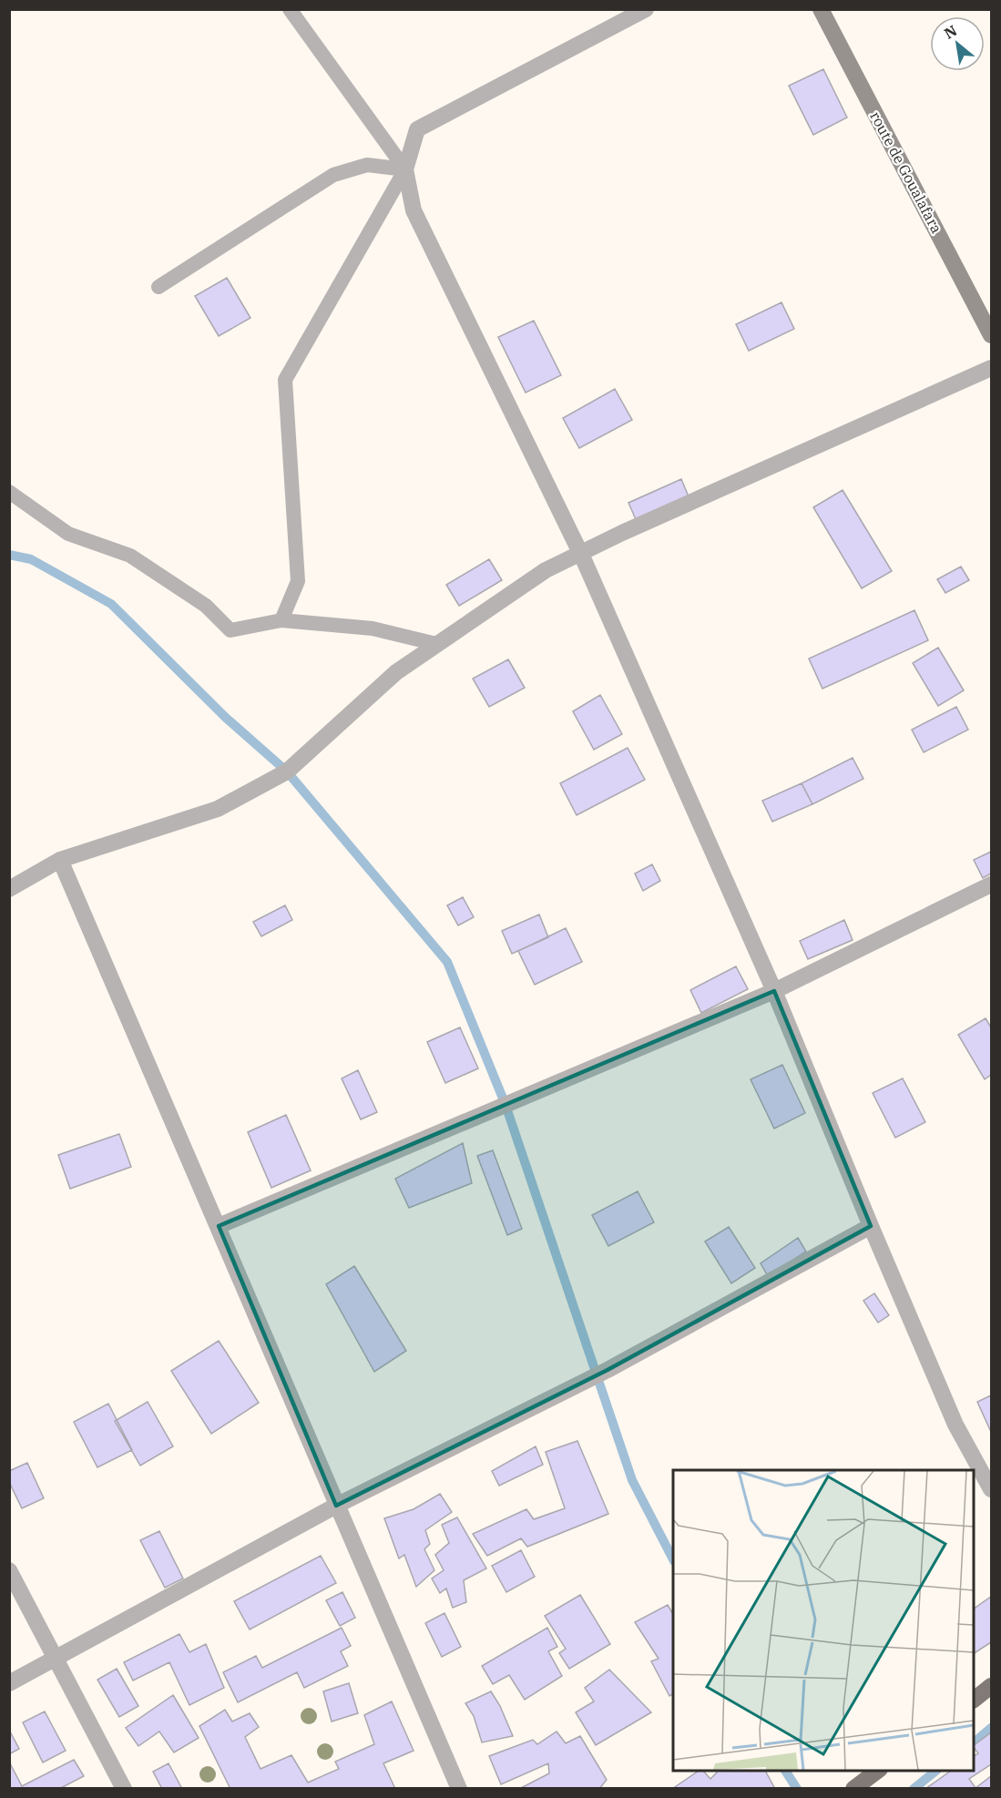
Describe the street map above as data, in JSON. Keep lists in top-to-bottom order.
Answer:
{
  "streets": {
    "street": ["route de Goualafara"]
  },
  "north": "top left"
}
